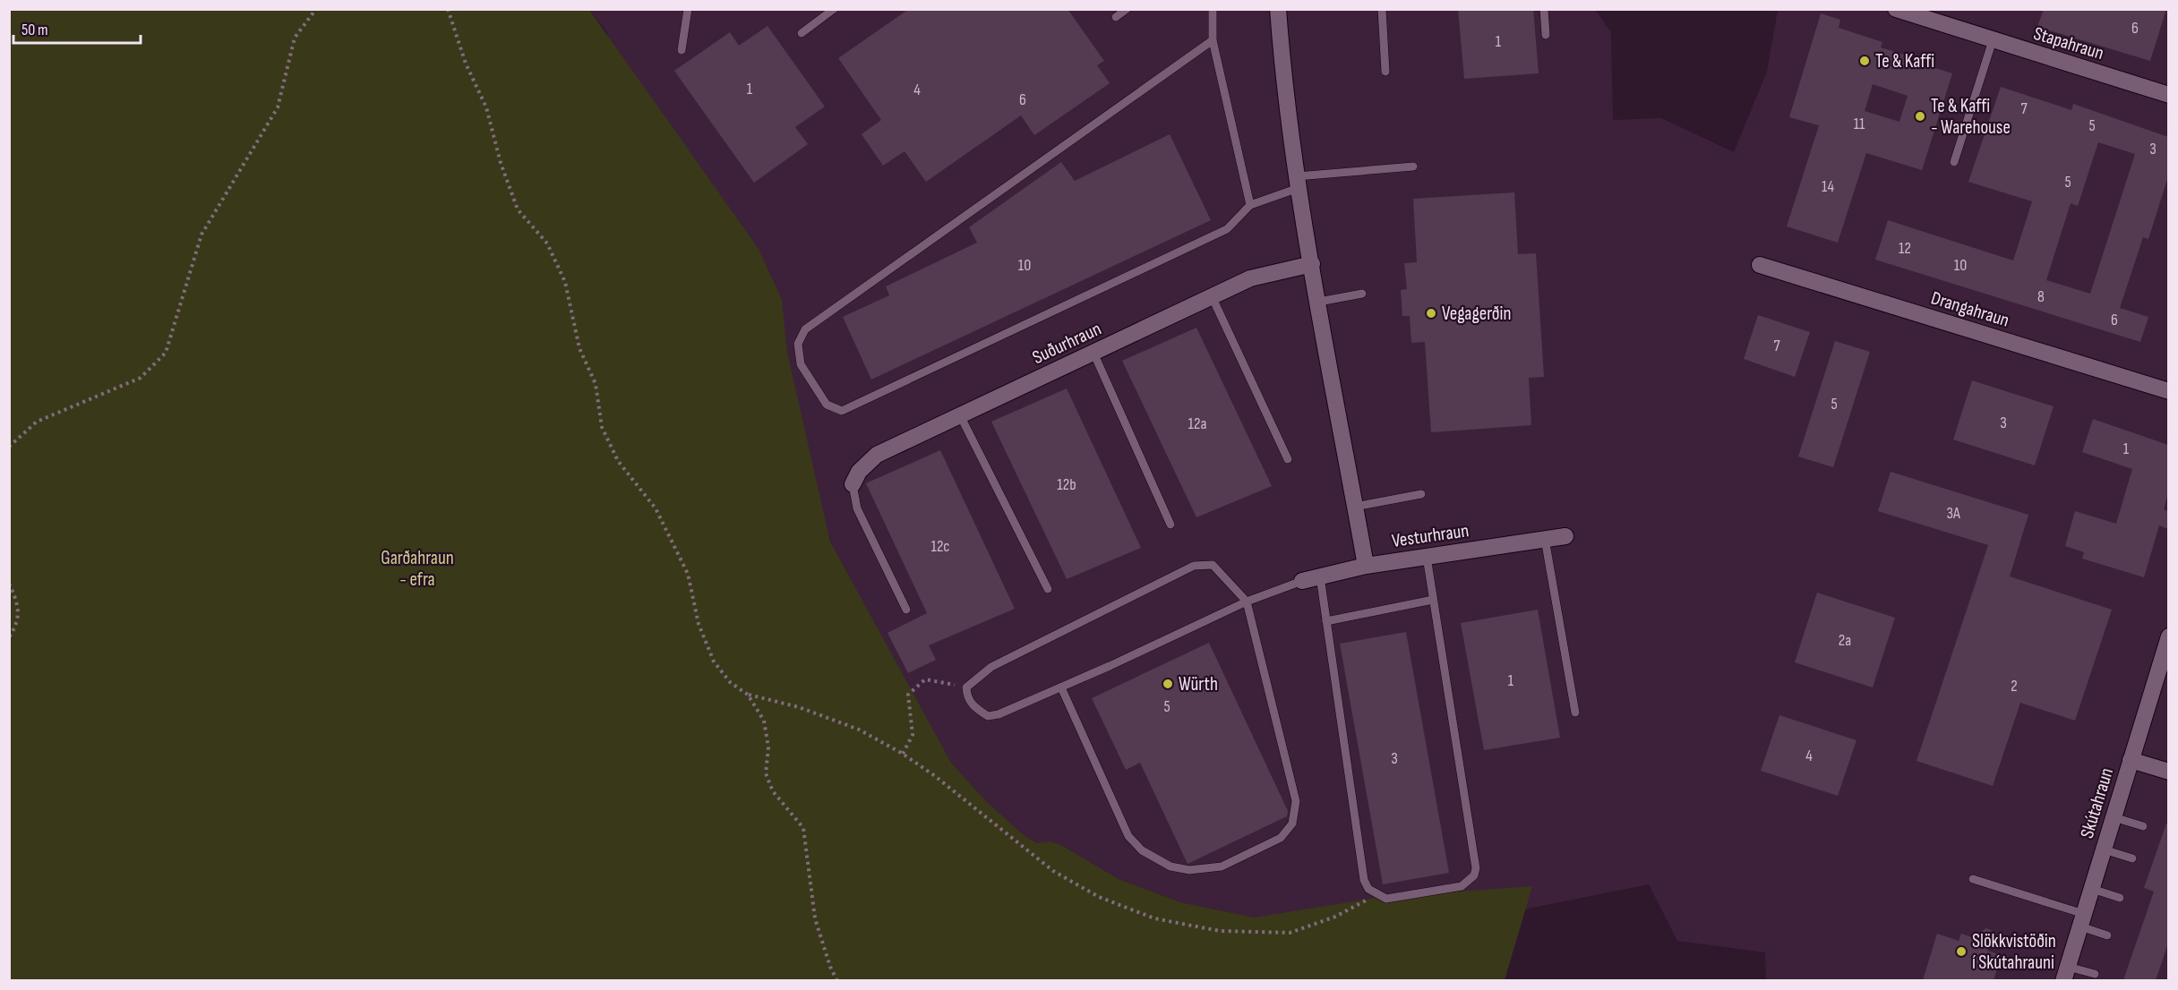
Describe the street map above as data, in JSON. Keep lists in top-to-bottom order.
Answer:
{
  "streets": {
    "street": [
      "Stapahraun",
      "Drangahraun",
      "Suðurhraun",
      "Vesturhraun",
      "Skútahraun"
    ]
  },
  "parks": ["Garðahraun - efra"],
  "places": [
    "Te & Kaffi",
    "Te & Kaffi - Warehouse",
    "Vegagerðin",
    "Würth",
    "Slökkvistöðin í Skútahrauni"
  ],
  "house_numbers": [
    "6",
    "1",
    "1",
    "4",
    "6",
    "7",
    "11",
    "5",
    "3",
    "5",
    "14",
    "12",
    "10",
    "10",
    "8",
    "6",
    "7",
    "5",
    "3",
    "12a",
    "1",
    "12b",
    "3A",
    "12c",
    "2a",
    "1",
    "2",
    "5",
    "4",
    "3"
  ],
  "scale_bar": "50 m"
}
